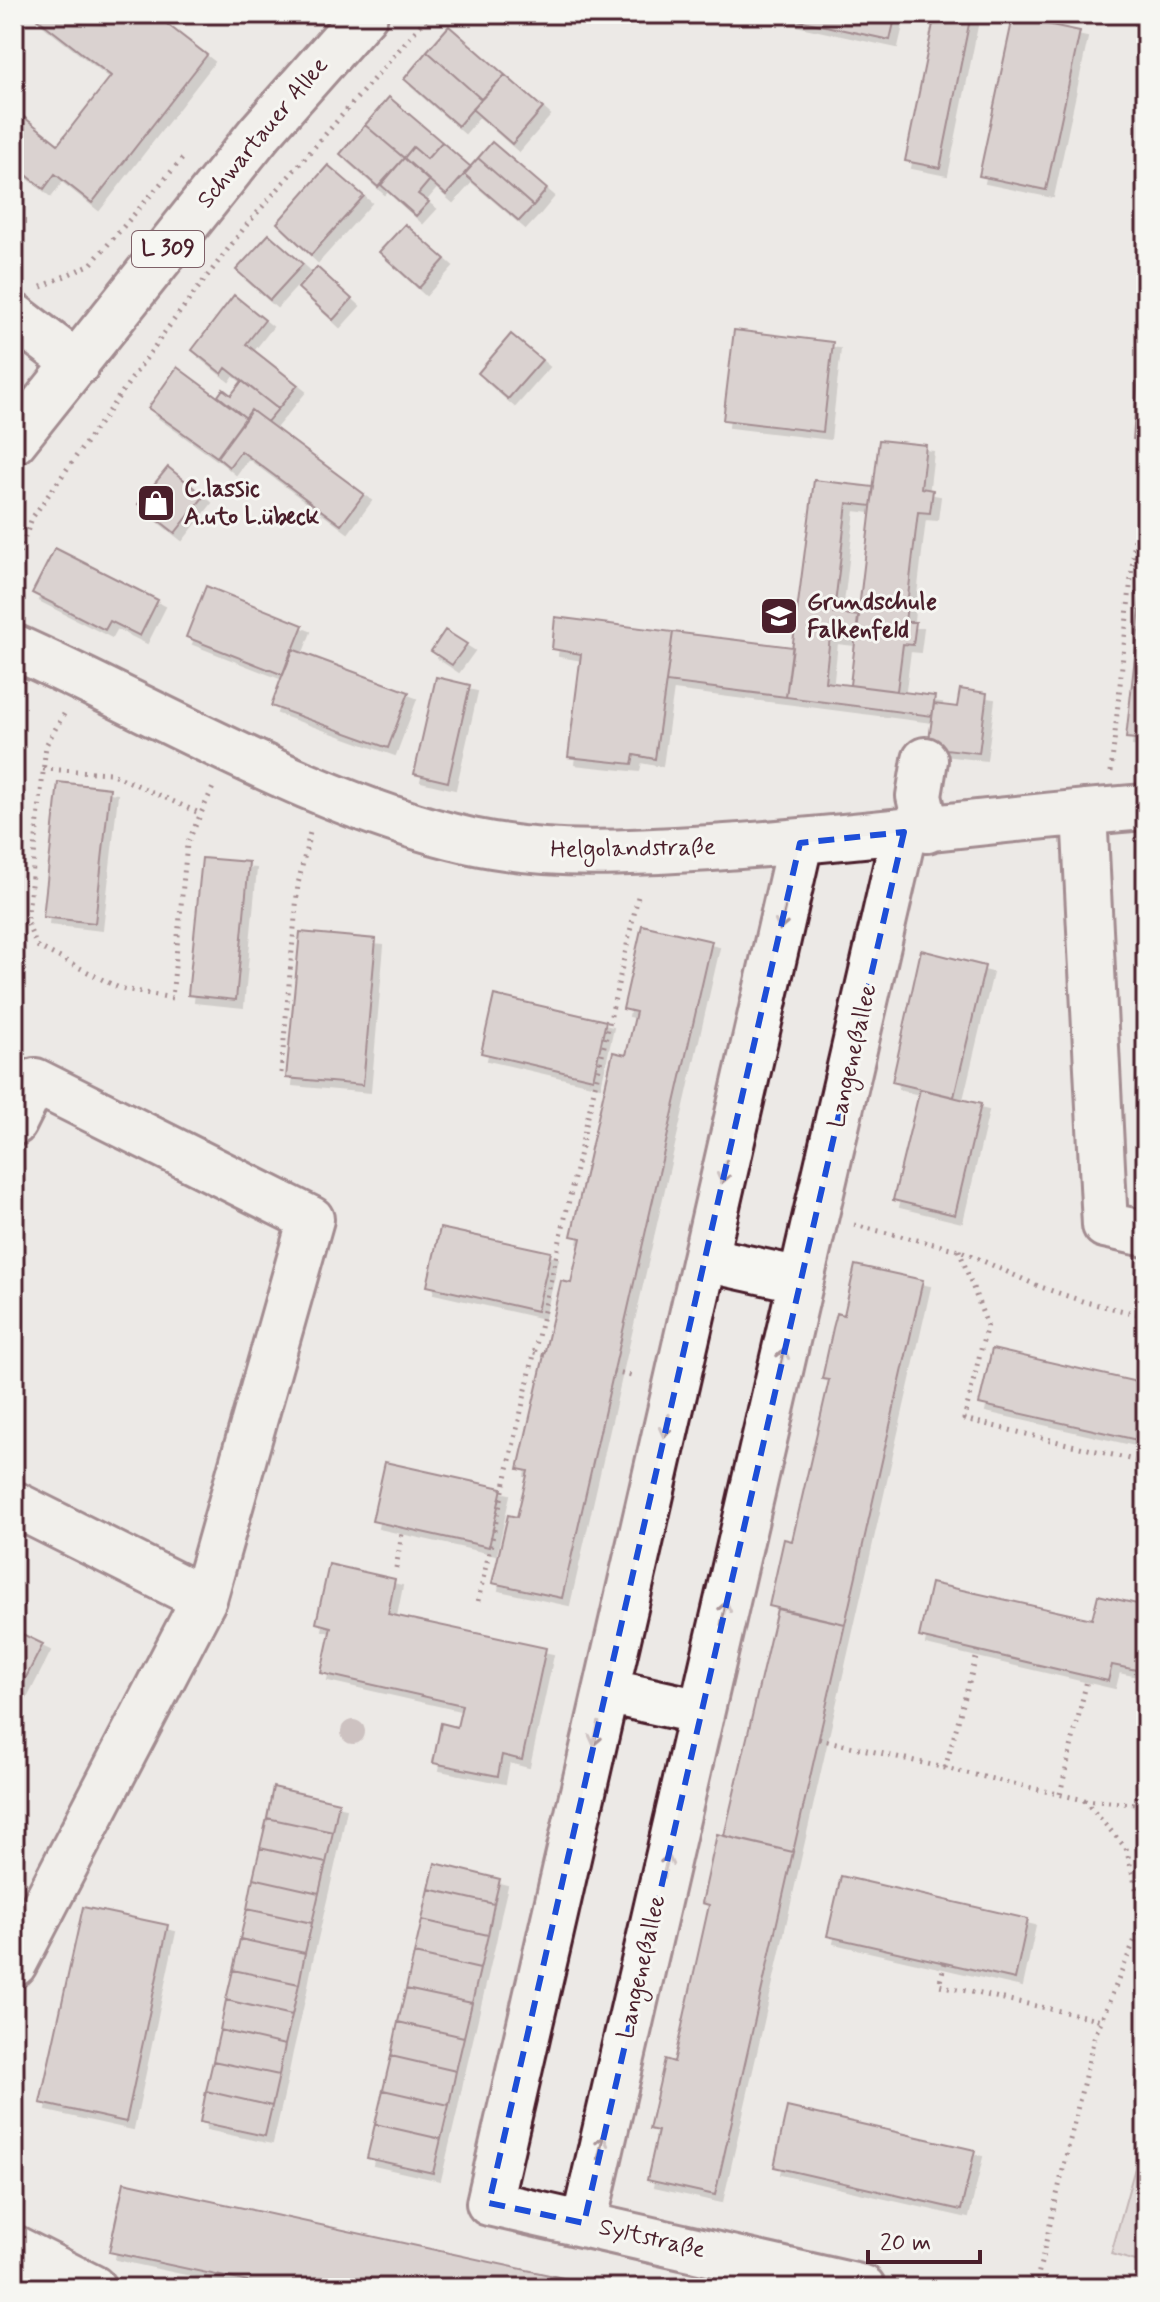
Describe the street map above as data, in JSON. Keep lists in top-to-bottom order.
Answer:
{
  "streets": {
    "street": [
      "Schwartauer Allee",
      "L 309",
      "Helgolandstraße",
      "Langeneßallee",
      "Syltstraße"
    ]
  },
  "crossings": [
    ["Helgolandstraße", "Langeneßallee"],
    ["Langeneßallee", "Syltstraße"]
  ],
  "one_way": ["Syltstraße"],
  "places": {
    "shop": ["C.lassic A.uto L.übeck"],
    "school or university": ["Grundschule Falkenfeld"]
  },
  "scale_bar": "20 m"
}
